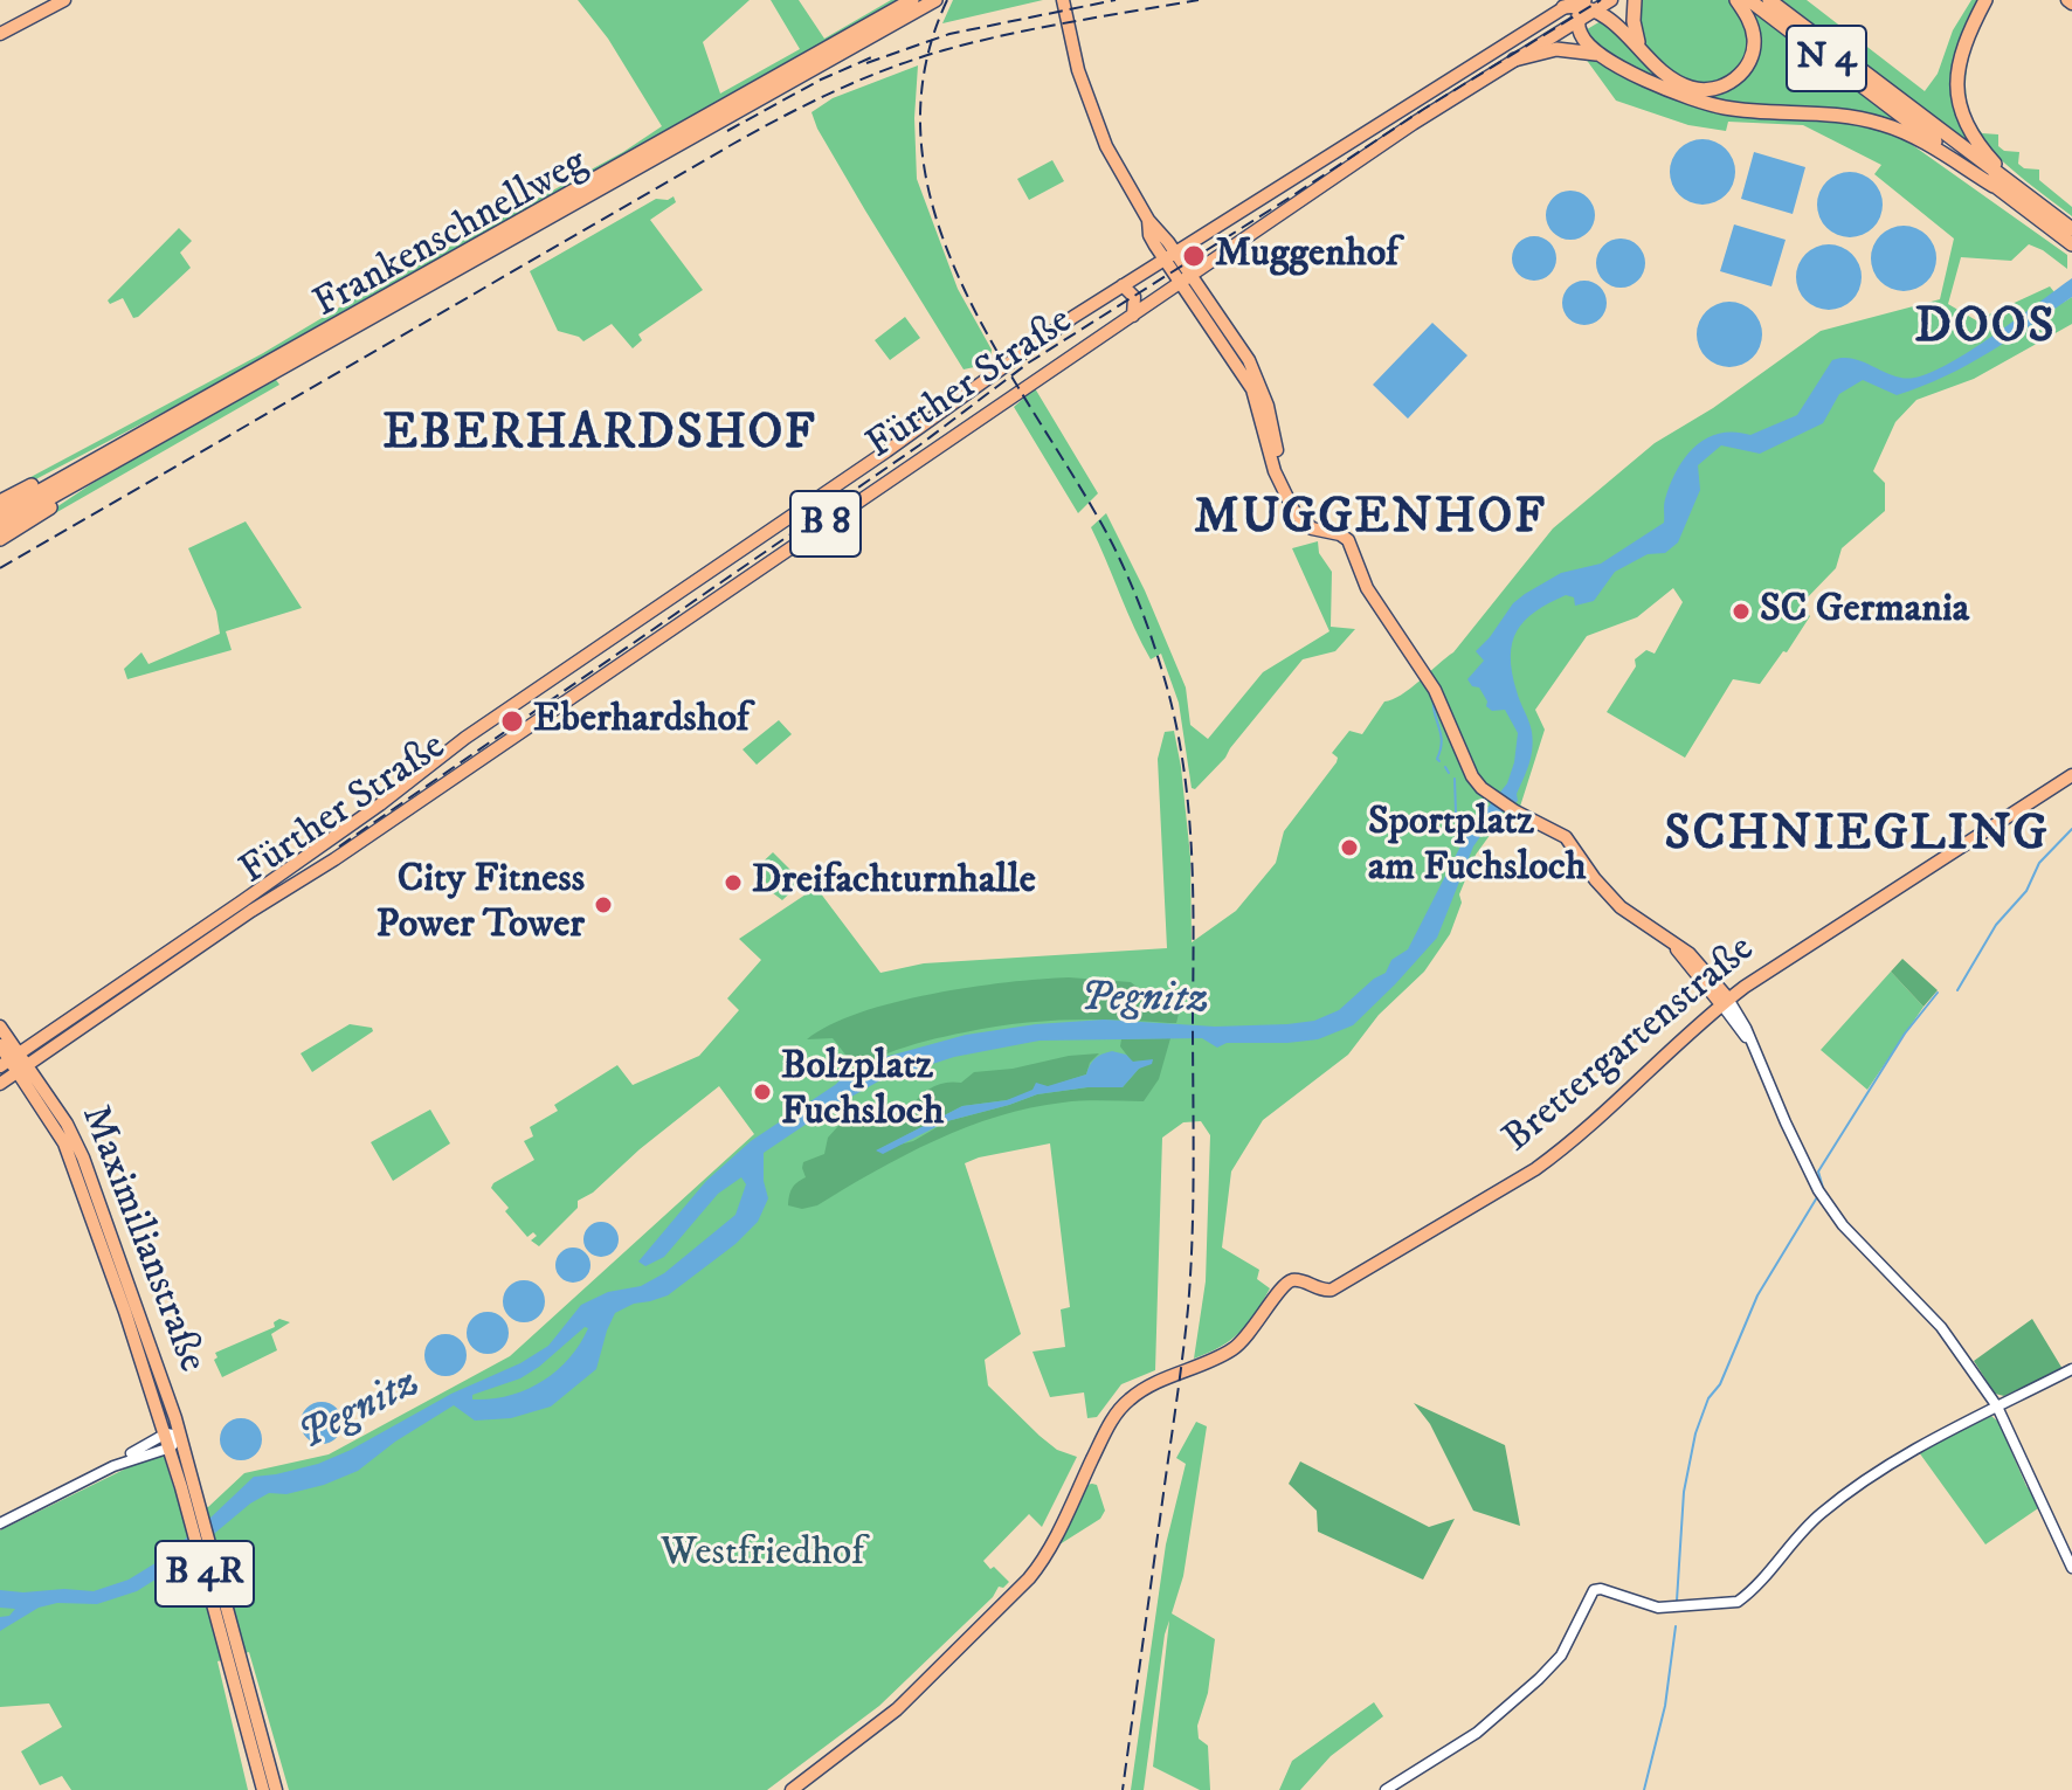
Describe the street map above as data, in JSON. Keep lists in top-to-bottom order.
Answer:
{
  "streets": {
    "highway": ["N 4", "Frankenschnellweg"],
    "main road": [
      "Fürther Straße",
      "B 8",
      "Brettergartenstraße",
      "Maximilianstraße",
      "B 4R"
    ]
  },
  "crossings": [
    ["Fürther Straße", "Maximilianstraße"],
    ["Maximilianstraße", "B 4R"]
  ],
  "districts": [
    "DOOS",
    "EBERHARDSHOF",
    "MUGGENHOF",
    "SCHNIEGLING"
  ],
  "water": ["Pegnitz"],
  "parks": ["Westfriedhof"],
  "places": [
    "Muggenhof",
    "SC Germania",
    "Eberhardshof",
    "Sportplatz am Fuchsloch",
    "Dreifachturnhalle",
    "City Fitness Power Tower",
    "Bolzplatz Fuchsloch"
  ]
}
